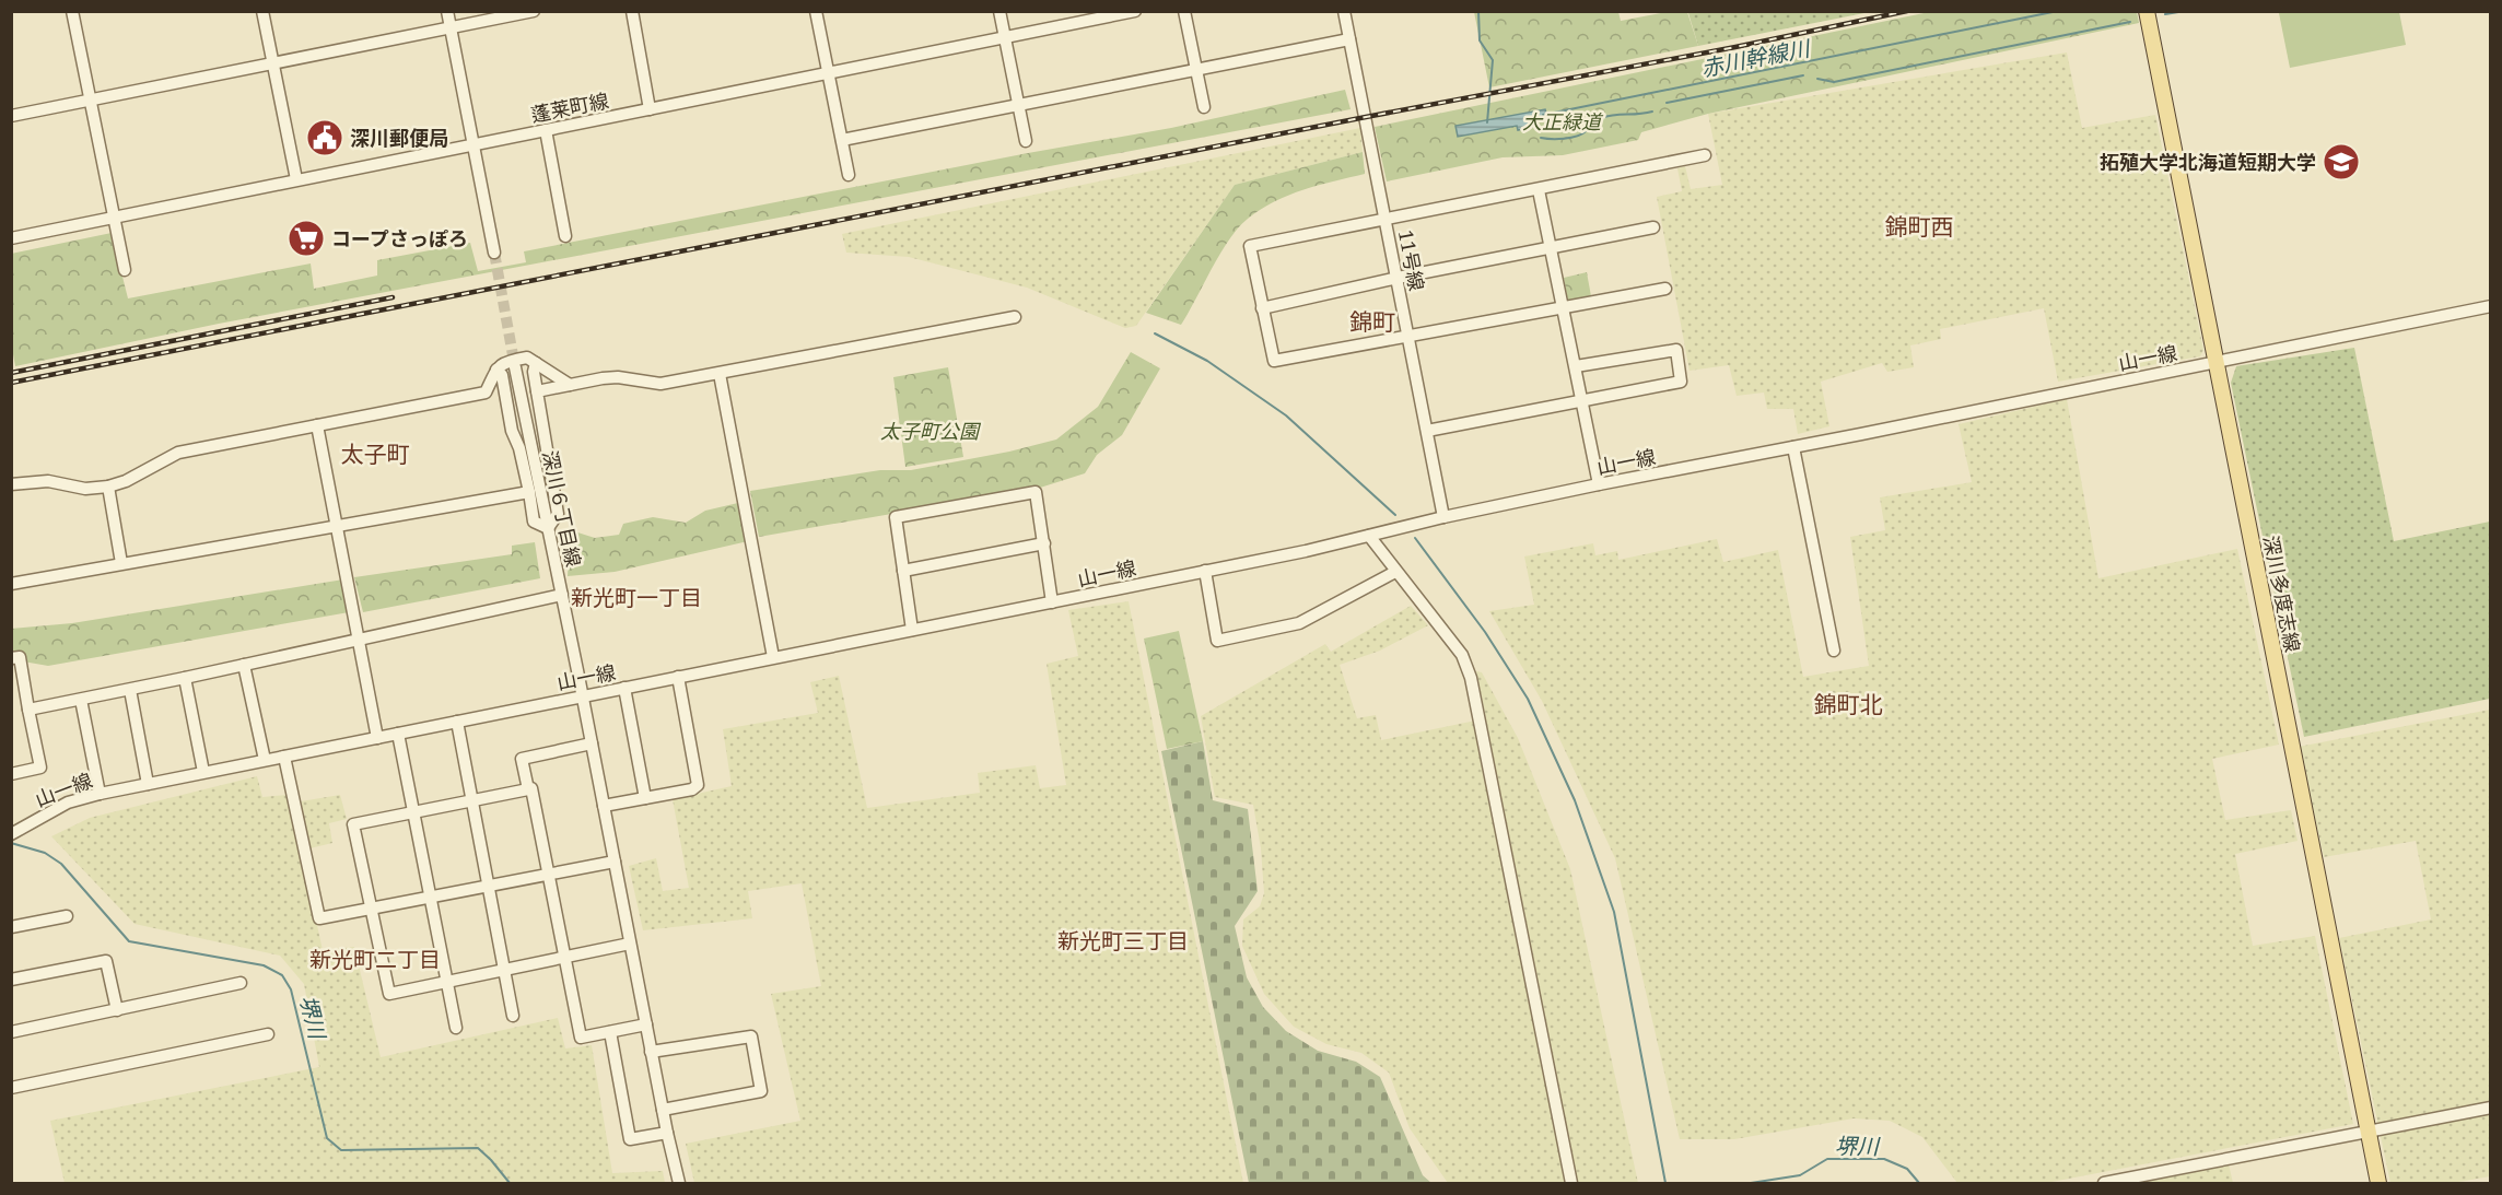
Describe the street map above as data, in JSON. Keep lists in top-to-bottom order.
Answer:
{
  "streets": {
    "main road": ["深川多度志線"],
    "street": [
      "蓬莱町線",
      "11号線",
      "山一線",
      "深川６丁目線"
    ]
  },
  "crossings": [
    ["11号線", "山一線"],
    ["山一線", "深川６丁目線"],
    ["山一線", "深川多度志線"]
  ],
  "districts": [
    "錦町西",
    "錦町",
    "太子町",
    "新光町一丁目",
    "錦町北",
    "新光町三丁目",
    "新光町二丁目"
  ],
  "water": ["赤川幹線川", "堺川"],
  "parks": ["大正緑道", "太子町公園"],
  "places": {
    "public building": ["深川郵便局"],
    "school or university": ["拓殖大学北海道短期大学"],
    "supermarket": ["コープさっぽろ"]
  }
}
